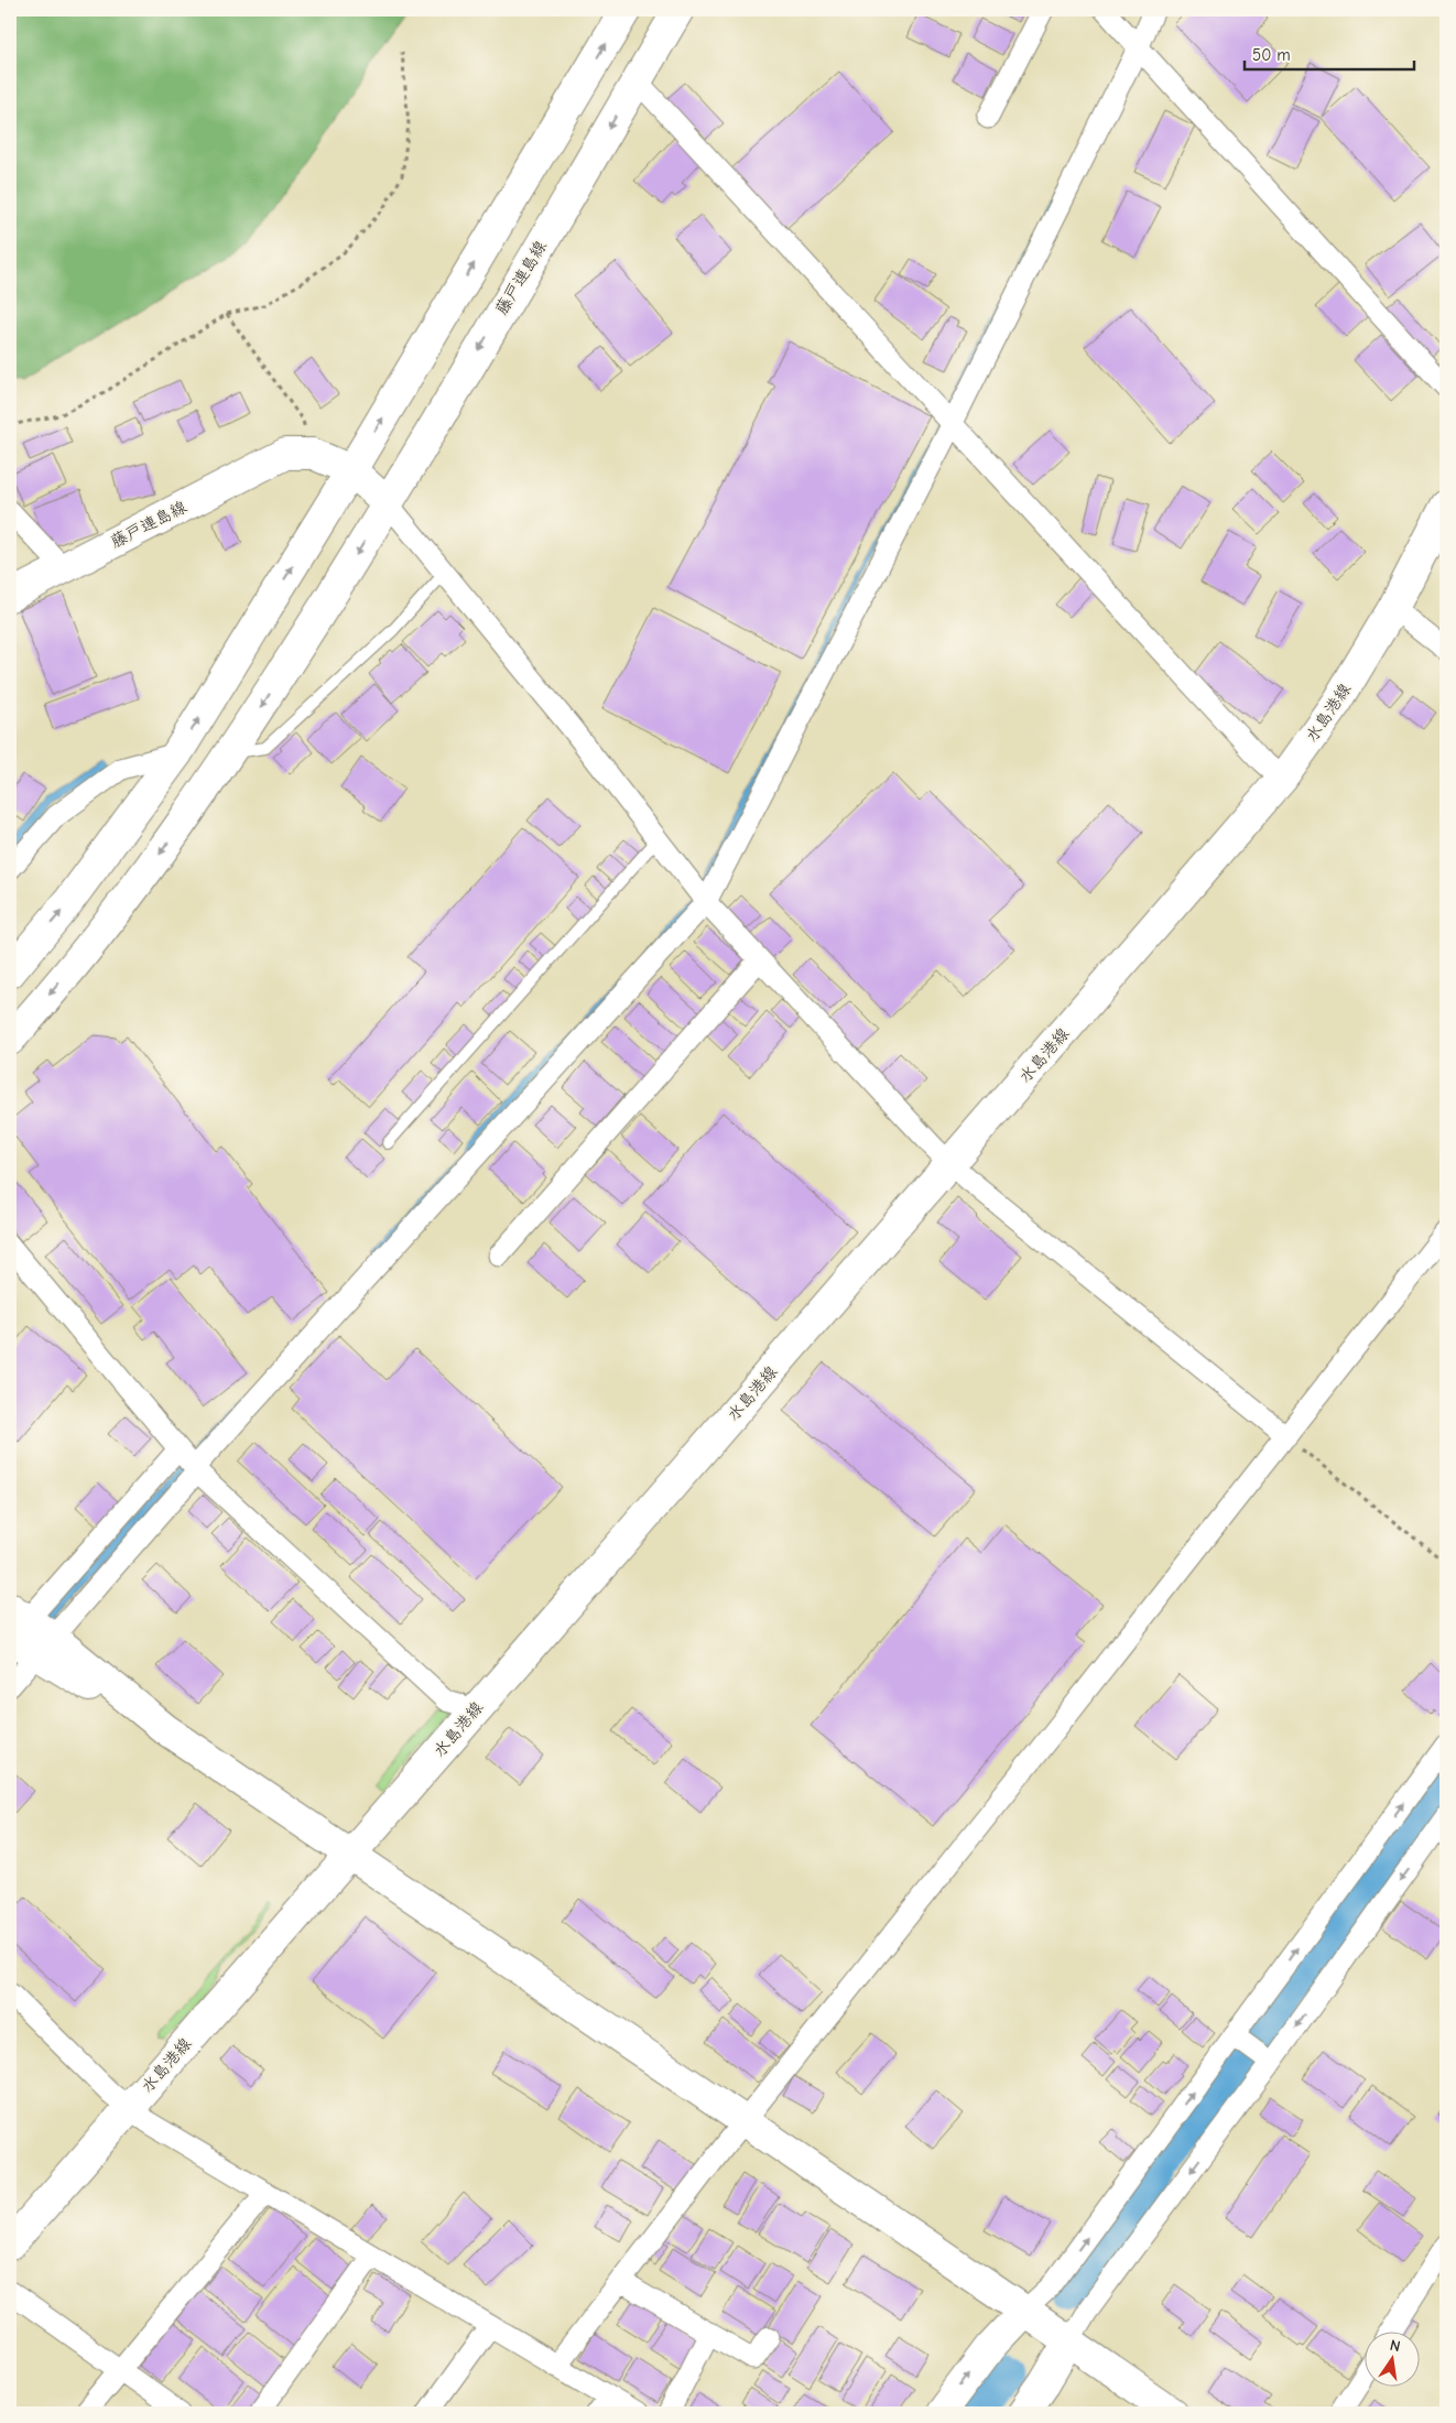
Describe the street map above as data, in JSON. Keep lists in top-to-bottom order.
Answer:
{
  "streets": {
    "main road": ["藤戸連島線", "水島港線"]
  },
  "scale_bar": "50 m",
  "north": "top"
}
